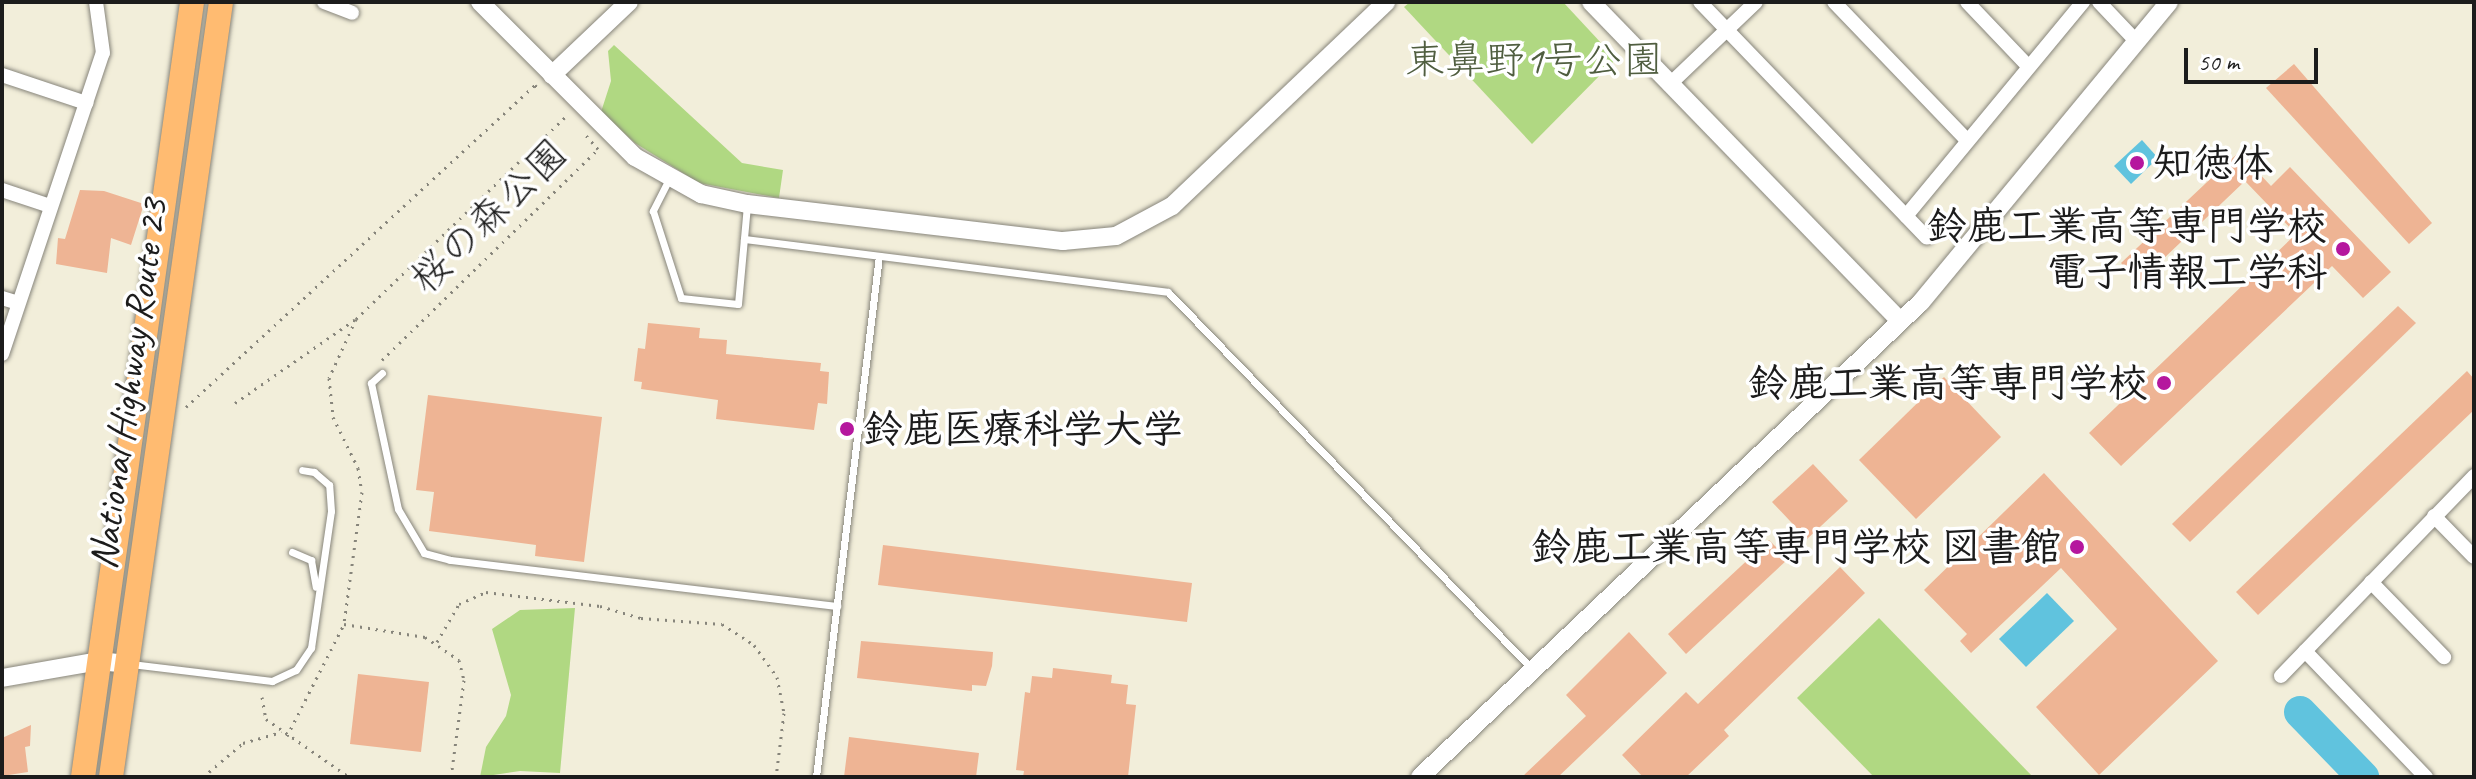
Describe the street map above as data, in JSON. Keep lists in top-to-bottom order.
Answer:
{
  "streets": {
    "highway": ["National Highway Route 23"],
    "path": ["桜の森公園"]
  },
  "parks": ["東鼻野1号公園"],
  "places": [
    "知徳体",
    "鈴鹿工業高等専門学校 電子情報工学科",
    "鈴鹿工業高等専門学校",
    "鈴鹿医療科学大学",
    "鈴鹿工業高等専門学校 図書館"
  ],
  "scale_bar": "50 m"
}
